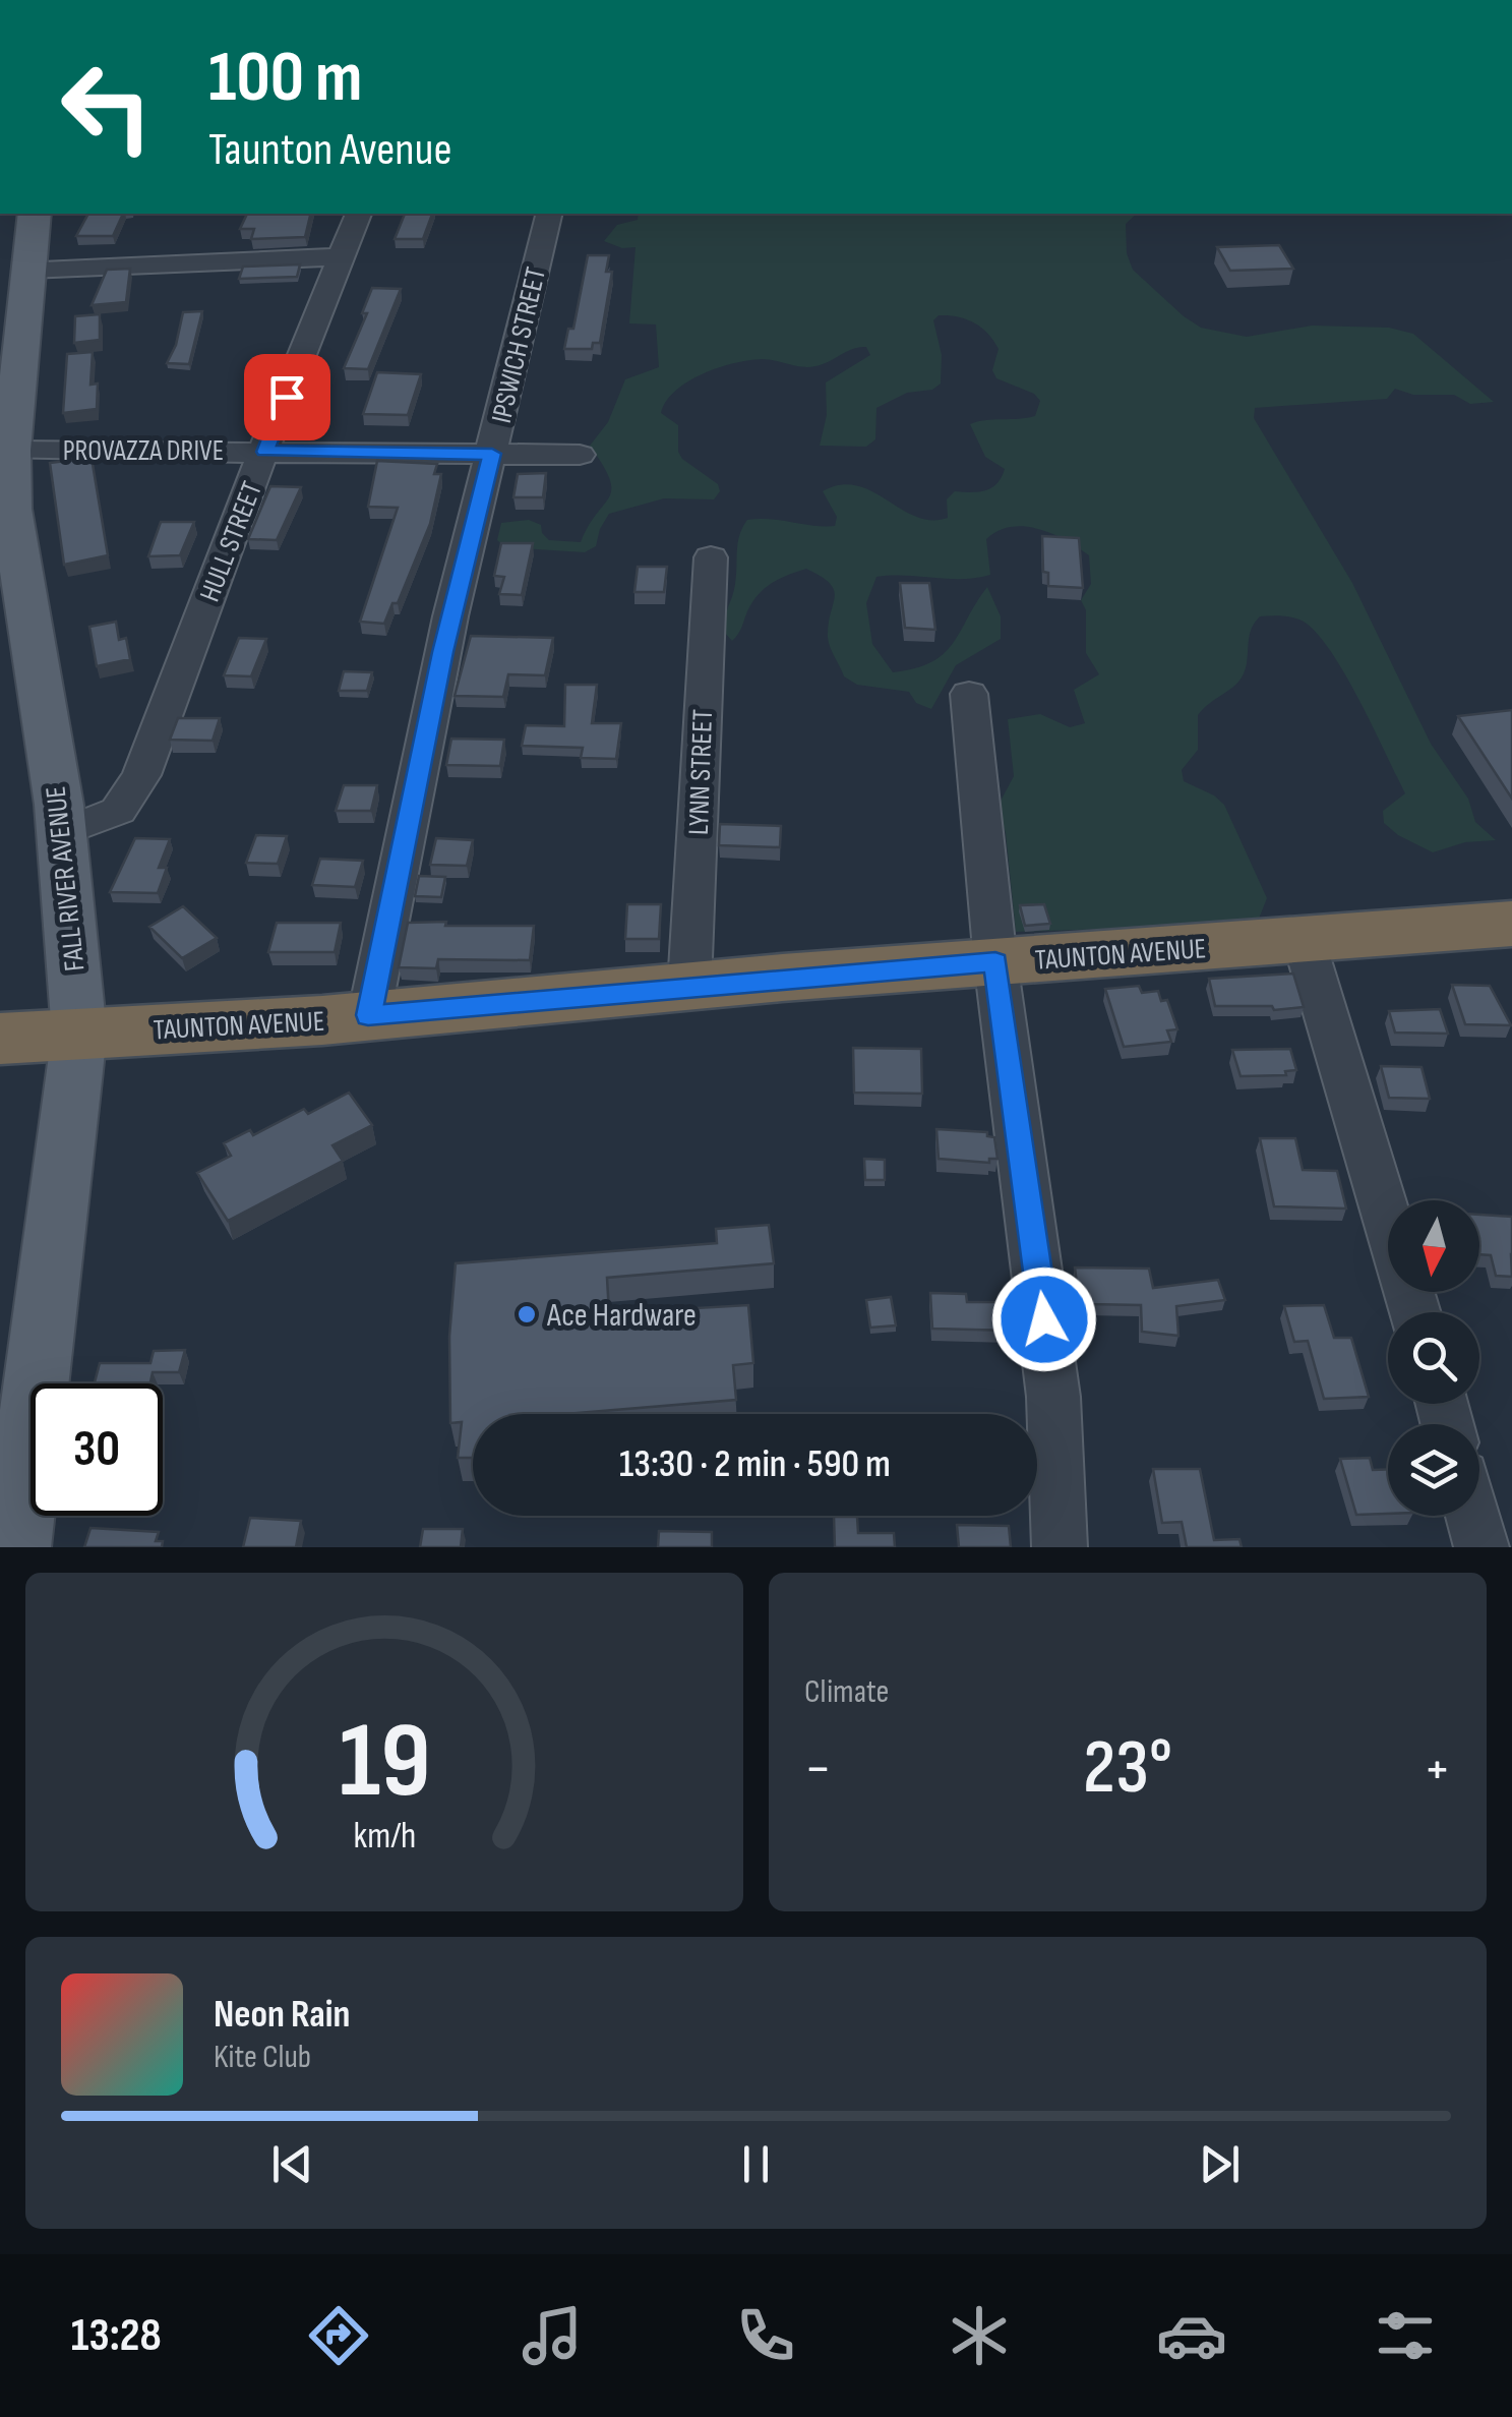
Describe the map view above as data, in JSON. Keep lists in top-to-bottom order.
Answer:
{
  "streets": {
    "highway": ["TAUNTON AVENUE"],
    "main road": ["FALL RIVER AVENUE"],
    "street": [
      "IPSWICH STREET",
      "PROVAZZA DRIVE",
      "HULL STREET",
      "LYNN STREET"
    ]
  },
  "crossings": [
    ["IPSWICH STREET", "PROVAZZA DRIVE"],
    ["IPSWICH STREET", "TAUNTON AVENUE"],
    ["PROVAZZA DRIVE", "HULL STREET"],
    ["PROVAZZA DRIVE", "FALL RIVER AVENUE"],
    ["HULL STREET", "FALL RIVER AVENUE"],
    ["LYNN STREET", "TAUNTON AVENUE"],
    ["FALL RIVER AVENUE", "TAUNTON AVENUE"]
  ],
  "places": ["Ace Hardware"],
  "north": "bottom",
  "page": {
    "turn": ["100 m", "Taunton Avenue"],
    "limit": "30",
    "trip": "13:30 · 2 min · 590 m",
    "tile": "Climate",
    "heat": ["−", "23°", "+"],
    "song": ["Neon Rain", "Kite Club"],
    "tabs": "13:28",
    "gauge": ["19", "km/h"]
  }
}
